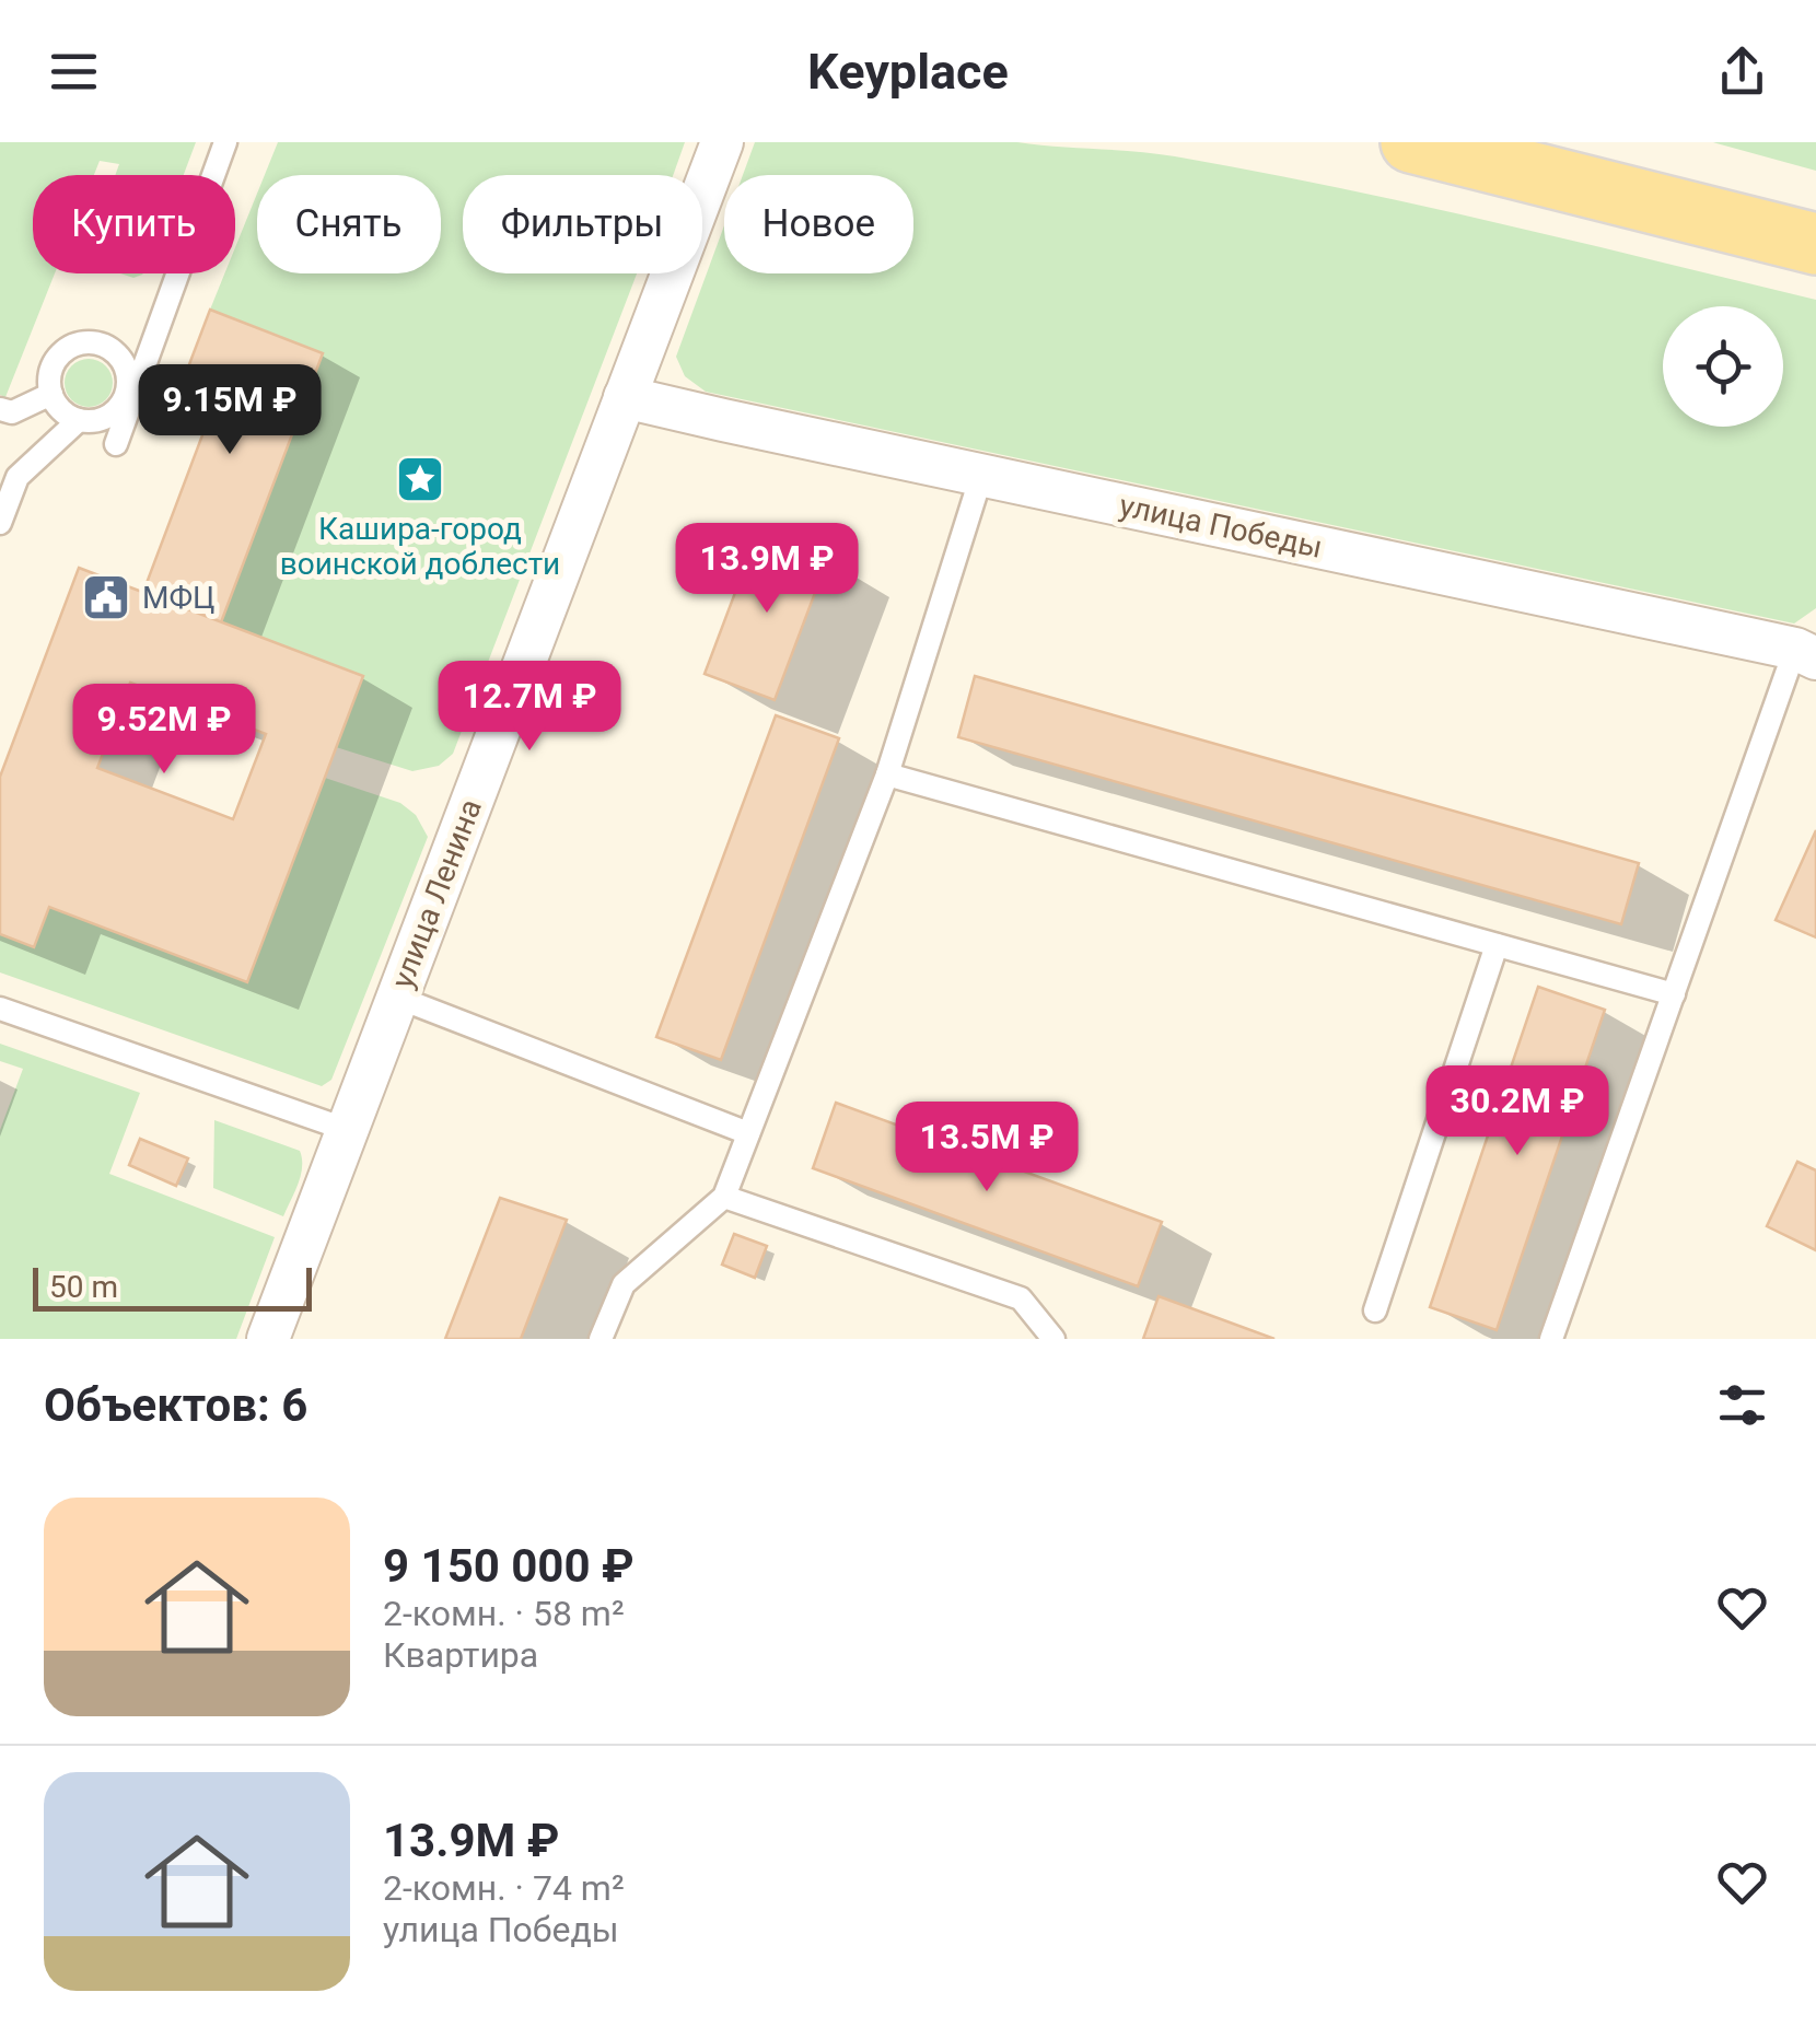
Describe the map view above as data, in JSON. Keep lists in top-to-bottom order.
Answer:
{
  "streets": {
    "street": ["улица Победы", "улица Ленина"]
  },
  "crossings": [
    ["улица Победы", "улица Ленина"]
  ],
  "places": {
    "place": ["Кашира-город воинской доблести"],
    "public building": ["МФЦ"]
  },
  "scale_bar": "50 m",
  "page": {
    "header": "Keyplace",
    "chip": [
      "Купить",
      "Снять",
      "Фильтры",
      "Новое"
    ],
    "price": [
      "9.15M ₽",
      "13.9M ₽",
      "12.7M ₽",
      "9.52M ₽",
      "30.2M ₽",
      "13.5M ₽"
    ],
    "scale": "50 m",
    "heading": "Объектов: 6",
    "list": [
      {
        "name": "9 150 000 ₽",
        "note": "2-комн. · 58 m² · Квартира"
      },
      {
        "name": "13.9M ₽",
        "note": "2-комн. · 74 m² · улица Победы"
      }
    ]
  }
}
